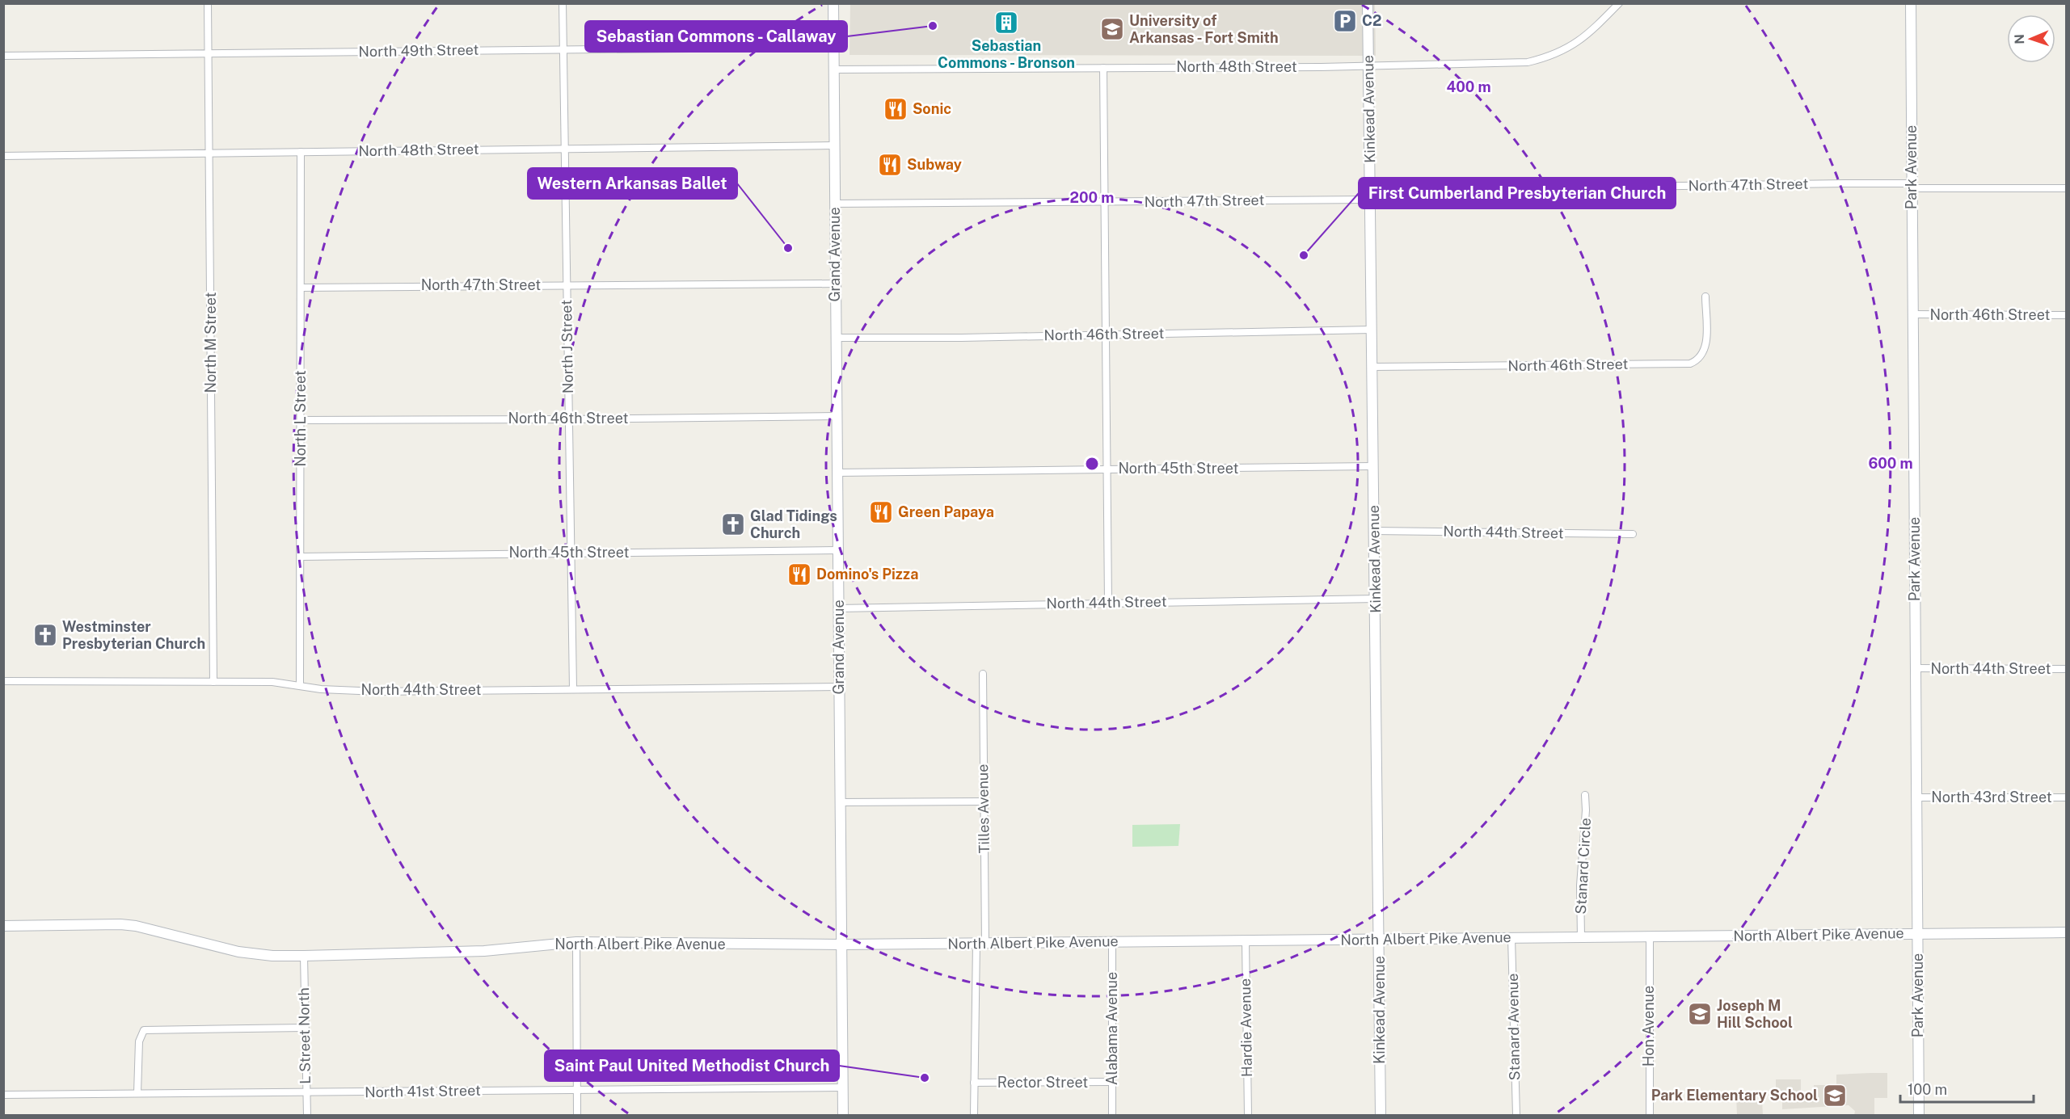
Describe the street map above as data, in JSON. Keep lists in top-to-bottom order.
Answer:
{
  "streets": {
    "street": [
      "North 49th Street",
      "North 48th Street",
      "Kinkead Avenue",
      "Park Avenue",
      "North 47th Street",
      "Grand Avenue",
      "North 46th Street",
      "North M Street",
      "North J Street",
      "North L Street",
      "North 45th Street",
      "North 44th Street",
      "North 43rd Street",
      "Tilles Avenue",
      "Stanard Circle",
      "North Albert Pike Avenue",
      "Hon Avenue",
      "Stanard Avenue",
      "Hardie Avenue",
      "Alabama Avenue",
      "L Street North",
      "Rector Street",
      "North 41st Street"
    ]
  },
  "crossings": [
    ["North 49th Street", "Grand Avenue"],
    ["North 49th Street", "North M Street"],
    ["North 49th Street", "North J Street"],
    ["North 48th Street", "Kinkead Avenue"],
    ["North 48th Street", "Grand Avenue"],
    ["North 48th Street", "North M Street"],
    ["North 48th Street", "North J Street"],
    ["North 48th Street", "North L Street"],
    ["Kinkead Avenue", "North 47th Street"],
    ["Kinkead Avenue", "North 46th Street"],
    ["Kinkead Avenue", "North 45th Street"],
    ["Kinkead Avenue", "North 44th Street"],
    ["Kinkead Avenue", "North Albert Pike Avenue"],
    ["Park Avenue", "North 47th Street"],
    ["Park Avenue", "North 46th Street"],
    ["Park Avenue", "North 44th Street"],
    ["Park Avenue", "North 43rd Street"],
    ["Park Avenue", "North Albert Pike Avenue"],
    ["North 47th Street", "Grand Avenue"],
    ["North 47th Street", "North J Street"],
    ["North 47th Street", "North L Street"],
    ["Grand Avenue", "North 46th Street"],
    ["Grand Avenue", "North 45th Street"],
    ["Grand Avenue", "North 44th Street"],
    ["Grand Avenue", "North Albert Pike Avenue"],
    ["Grand Avenue", "North 41st Street"],
    ["North 46th Street", "North J Street"],
    ["North 46th Street", "North L Street"],
    ["North M Street", "North 44th Street"],
    ["North J Street", "North 45th Street"],
    ["North J Street", "North 44th Street"],
    ["North L Street", "North 45th Street"],
    ["North L Street", "North 44th Street"],
    ["Tilles Avenue", "North Albert Pike Avenue"],
    ["Tilles Avenue", "Rector Street"],
    ["Stanard Circle", "North Albert Pike Avenue"],
    ["North Albert Pike Avenue", "Hon Avenue"],
    ["North Albert Pike Avenue", "Stanard Avenue"],
    ["North Albert Pike Avenue", "Hardie Avenue"],
    ["North Albert Pike Avenue", "Alabama Avenue"],
    ["North Albert Pike Avenue", "L Street North"],
    ["Alabama Avenue", "Rector Street"],
    ["L Street North", "North 41st Street"]
  ],
  "places": {
    "parking": ["C2"],
    "building": ["Sebastian Commons - Bronson"],
    "other": [
      "Sebastian Commons - Callaway",
      "Western Arkansas Ballet",
      "First Cumberland Presbyterian Church",
      "Saint Paul United Methodist Church"
    ],
    "school or university": ["University of Arkansas - Fort Smith", "Joseph M Hill School", "Park Elementary School"],
    "restaurant": [
      "Sonic",
      "Subway",
      "Green Papaya",
      "Domino's Pizza"
    ],
    "church": ["Glad Tidings Church", "Westminster Presbyterian Church"]
  },
  "scale_bar": "100 m",
  "north": "left",
  "rings": ["400 m", "200 m", "600 m"]
}
